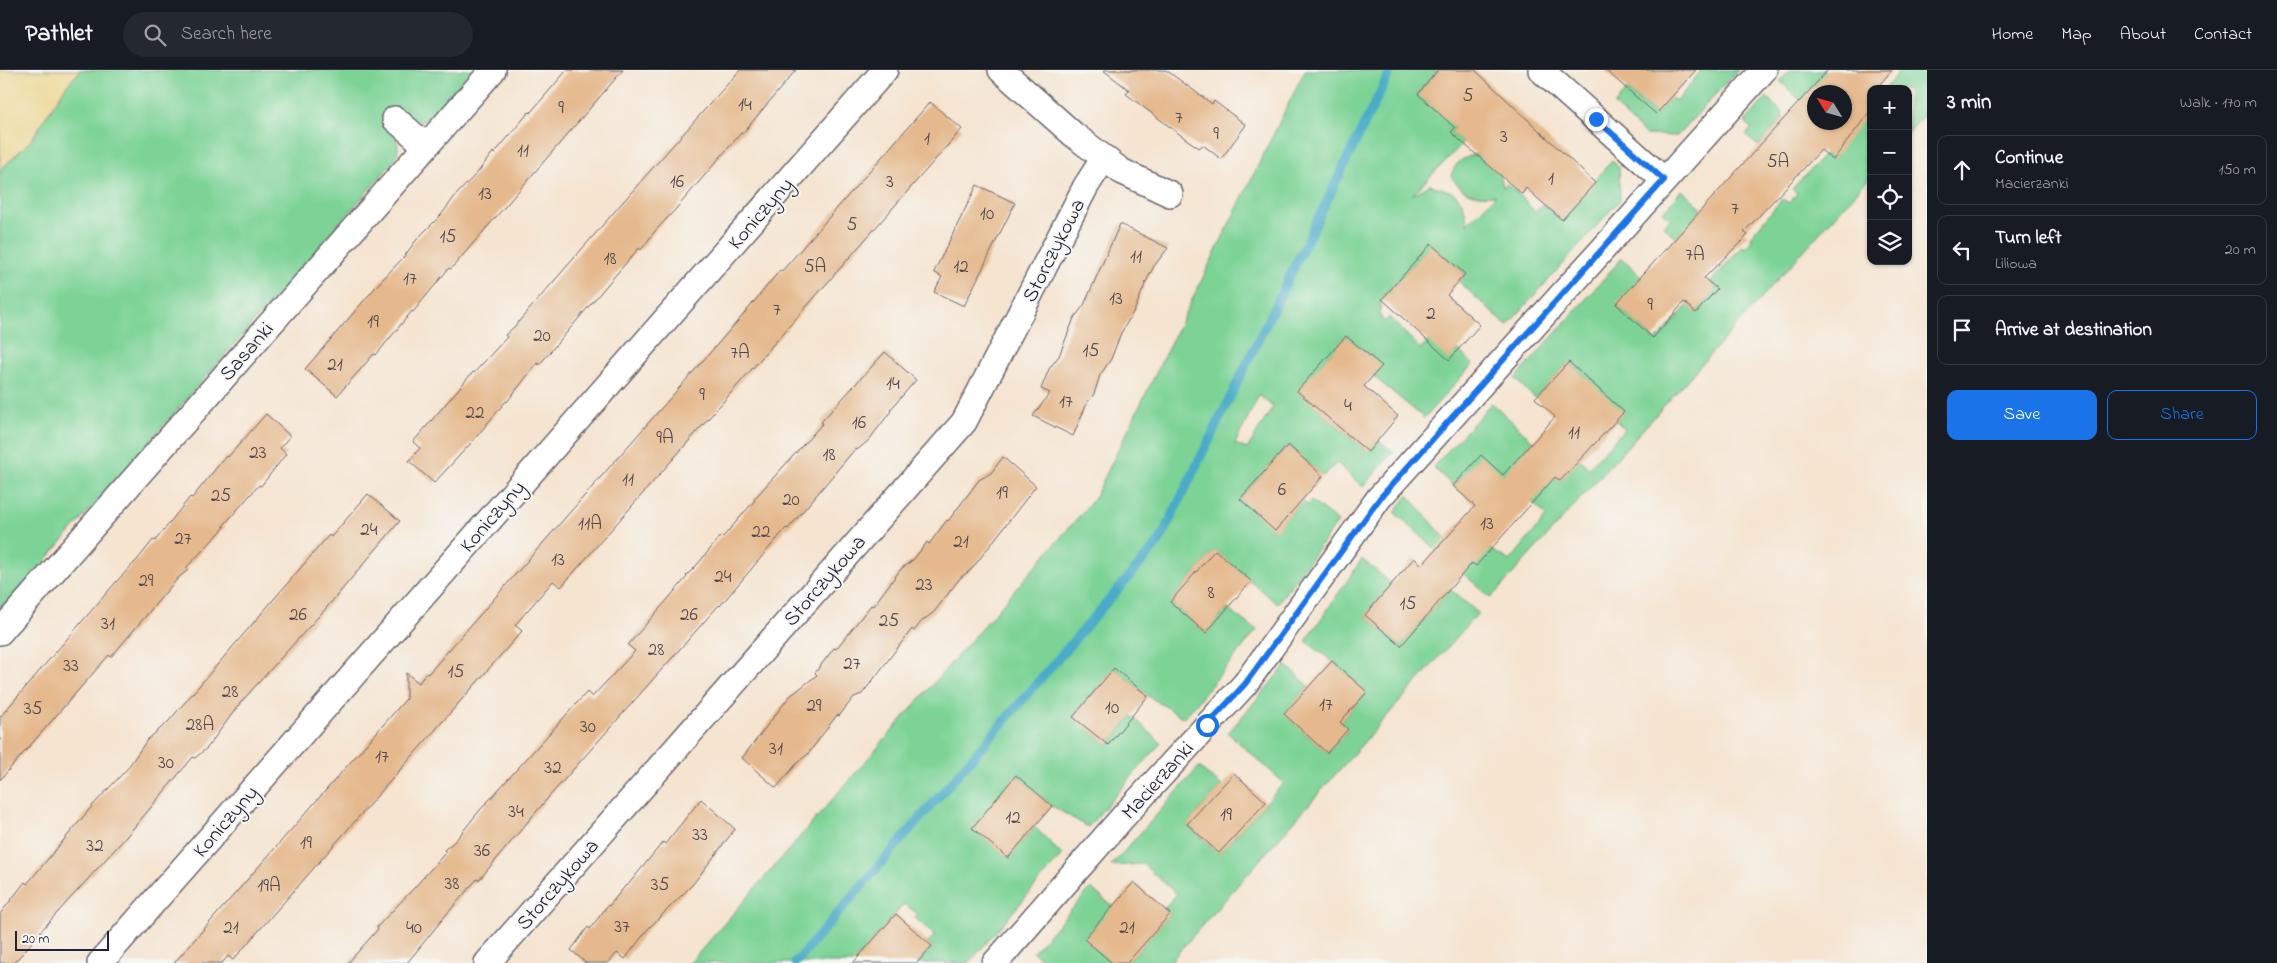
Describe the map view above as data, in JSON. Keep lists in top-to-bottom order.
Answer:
{
  "streets": {
    "street": [
      "Koniczyny",
      "Storczykowa",
      "Sasanki",
      "Macierzanki"
    ]
  },
  "house_numbers": [
    "5",
    "14",
    "9",
    "7",
    "9",
    "3",
    "1",
    "11",
    "5A",
    "1",
    "16",
    "3",
    "13",
    "7",
    "10",
    "5",
    "15",
    "7A",
    "11",
    "18",
    "5A",
    "12",
    "17",
    "13",
    "9",
    "7",
    "2",
    "19",
    "20",
    "15",
    "7A",
    "21",
    "14",
    "9",
    "17",
    "4",
    "22",
    "16",
    "11",
    "9A",
    "23",
    "18",
    "11",
    "6",
    "19",
    "25",
    "20",
    "11A",
    "13",
    "24",
    "22",
    "27",
    "21",
    "13",
    "24",
    "29",
    "23",
    "8",
    "15",
    "26",
    "26",
    "25",
    "31",
    "28",
    "27",
    "33",
    "15",
    "28",
    "17",
    "29",
    "10",
    "35",
    "28A",
    "30",
    "31",
    "17",
    "30",
    "32",
    "34",
    "19",
    "12",
    "33",
    "19",
    "32",
    "36",
    "38",
    "35",
    "19A",
    "37",
    "21",
    "40",
    "21"
  ],
  "scale_bar": "20 m",
  "north": "top left",
  "page": {
    "header": "Pathlet",
    "search": "Search here",
    "nav": [
      "Home",
      "Map",
      "About",
      "Contact"
    ],
    "heading": ["3 min", "Walk · 170 m"],
    "map_buttons": ["+", "−"],
    "list": [
      ["Continue", "Macierzanki", "150 m"],
      ["Turn left", "Liliowa", "20 m"],
      "Arrive at destination"
    ],
    "buttons": ["Save", "Share"],
    "scale": "20 m"
  }
}
